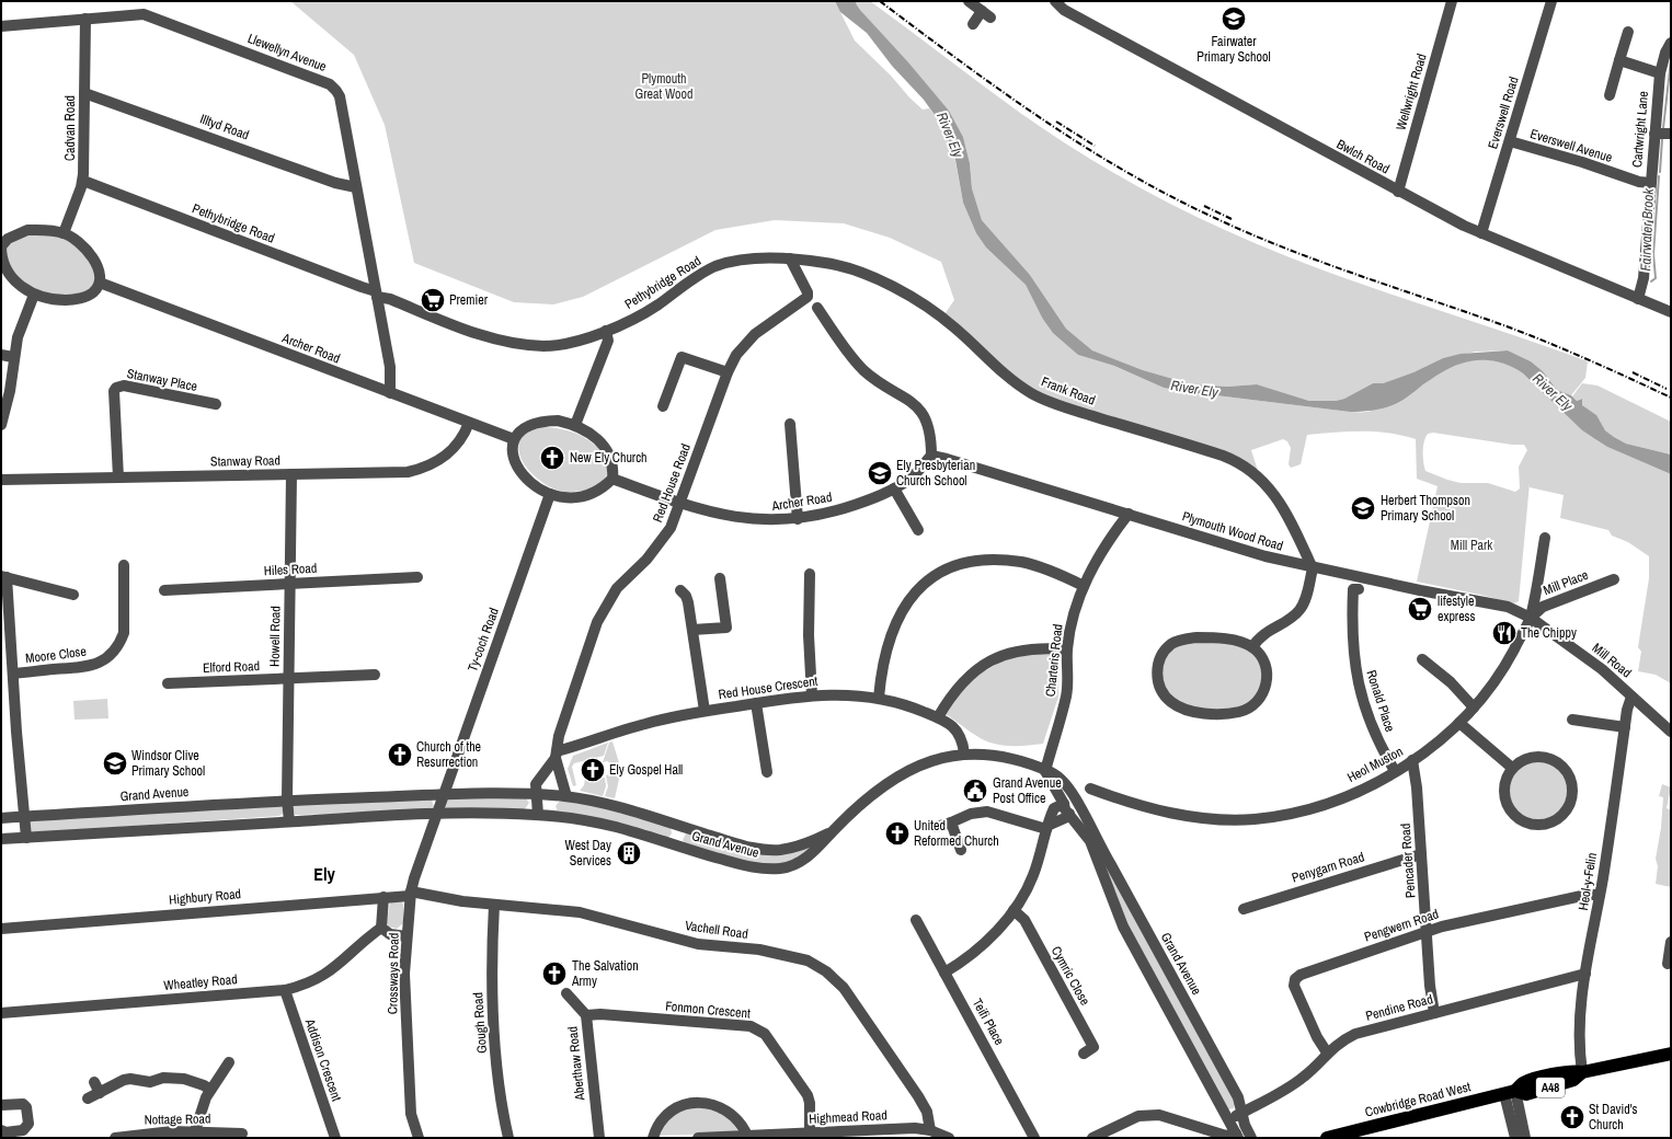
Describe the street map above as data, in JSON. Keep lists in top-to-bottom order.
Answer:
{
  "streets": {
    "highway": ["A48", "Cowbridge Road West"],
    "street": [
      "Llewellyn Avenue",
      "Wellwright Road",
      "Everswell Road",
      "Illtyd Road",
      "Cadvan Road",
      "Cartwright Lane",
      "Everswell Avenue",
      "Bwlch Road",
      "Pethybridge Road",
      "Archer Road",
      "Stanway Place",
      "Frank Road",
      "Stanway Road",
      "Red House Road",
      "Plymouth Wood Road",
      "Hiles Road",
      "Mill Place",
      "Howell Road",
      "Ty-coch Road",
      "Moore Close",
      "Charteris Road",
      "Mill Road",
      "Elford Road",
      "Red House Crescent",
      "Ronald Place",
      "Heol Muston",
      "Grand Avenue",
      "Pencader Road",
      "Penygarn Road",
      "Heol-y-Felin",
      "Highbury Road",
      "Pengwern Road",
      "Vachell Road",
      "Crossways Road",
      "Cymric Close",
      "Wheatley Road",
      "Pendine Road",
      "Fonmon Crescent",
      "Teifi Place",
      "Gough Road",
      "Addison Crescent",
      "Aberthaw Road",
      "Highmead Road",
      "Nottage Road"
    ]
  },
  "crossings": [
    ["Llewellyn Avenue", "Illtyd Road"],
    ["Llewellyn Avenue", "Cadvan Road"],
    ["Llewellyn Avenue", "Pethybridge Road"],
    ["Llewellyn Avenue", "Archer Road"],
    ["Wellwright Road", "Bwlch Road"],
    ["Everswell Road", "Everswell Avenue"],
    ["Everswell Road", "Bwlch Road"],
    ["Illtyd Road", "Cadvan Road"],
    ["Cadvan Road", "Pethybridge Road"],
    ["Cadvan Road", "Archer Road"],
    ["Cartwright Lane", "Everswell Avenue"],
    ["Cartwright Lane", "Bwlch Road"],
    ["Pethybridge Road", "Frank Road"],
    ["Pethybridge Road", "Red House Road"],
    ["Archer Road", "Stanway Road"],
    ["Archer Road", "Red House Road"],
    ["Archer Road", "Plymouth Wood Road"],
    ["Archer Road", "Ty-coch Road"],
    ["Stanway Place", "Stanway Road"],
    ["Frank Road", "Red House Road"],
    ["Frank Road", "Plymouth Wood Road"],
    ["Stanway Road", "Howell Road"],
    ["Red House Road", "Red House Crescent"],
    ["Red House Road", "Grand Avenue"],
    ["Plymouth Wood Road", "Mill Place"],
    ["Plymouth Wood Road", "Charteris Road"],
    ["Plymouth Wood Road", "Mill Road"],
    ["Plymouth Wood Road", "Heol Muston"],
    ["Hiles Road", "Howell Road"],
    ["Mill Place", "Mill Road"],
    ["Mill Place", "Heol Muston"],
    ["Howell Road", "Elford Road"],
    ["Howell Road", "Grand Avenue"],
    ["Ty-coch Road", "Grand Avenue"],
    ["Charteris Road", "Grand Avenue"],
    ["Mill Road", "Heol Muston"],
    ["Mill Road", "Heol-y-Felin"],
    ["Red House Crescent", "Grand Avenue"],
    ["Ronald Place", "Heol Muston"],
    ["Heol Muston", "Pencader Road"],
    ["Grand Avenue", "Crossways Road"],
    ["Grand Avenue", "Pendine Road"],
    ["Pencader Road", "Penygarn Road"],
    ["Pencader Road", "Pengwern Road"],
    ["Pencader Road", "Pendine Road"],
    ["Heol-y-Felin", "Pengwern Road"],
    ["Heol-y-Felin", "Pendine Road"],
    ["Heol-y-Felin", "Cowbridge Road West"],
    ["Highbury Road", "Vachell Road"],
    ["Highbury Road", "Crossways Road"],
    ["Pengwern Road", "Pendine Road"],
    ["Vachell Road", "Crossways Road"],
    ["Vachell Road", "Gough Road"],
    ["Vachell Road", "Highmead Road"],
    ["Wheatley Road", "Addison Crescent"],
    ["Fonmon Crescent", "Aberthaw Road"],
    ["Fonmon Crescent", "Highmead Road"]
  ],
  "districts": ["Ely"],
  "water": ["River Ely", "Fairwater Brook"],
  "parks": ["Plymouth Great Wood", "Mill Park"],
  "places": {
    "school or university": [
      "Fairwater Primary School",
      "Ely Presbyterian Church School",
      "Herbert Thompson Primary School",
      "Windsor Clive Primary School"
    ],
    "supermarket": ["Premier", "lifestyle express"],
    "church": [
      "New Ely Church",
      "Church of the Resurrection",
      "Ely Gospel Hall",
      "United Reformed Church",
      "The Salvation Army",
      "St David's Church"
    ],
    "restaurant": ["The Chippy"],
    "public building": ["Grand Avenue Post Office"],
    "building": ["West Day Services"]
  }
}
